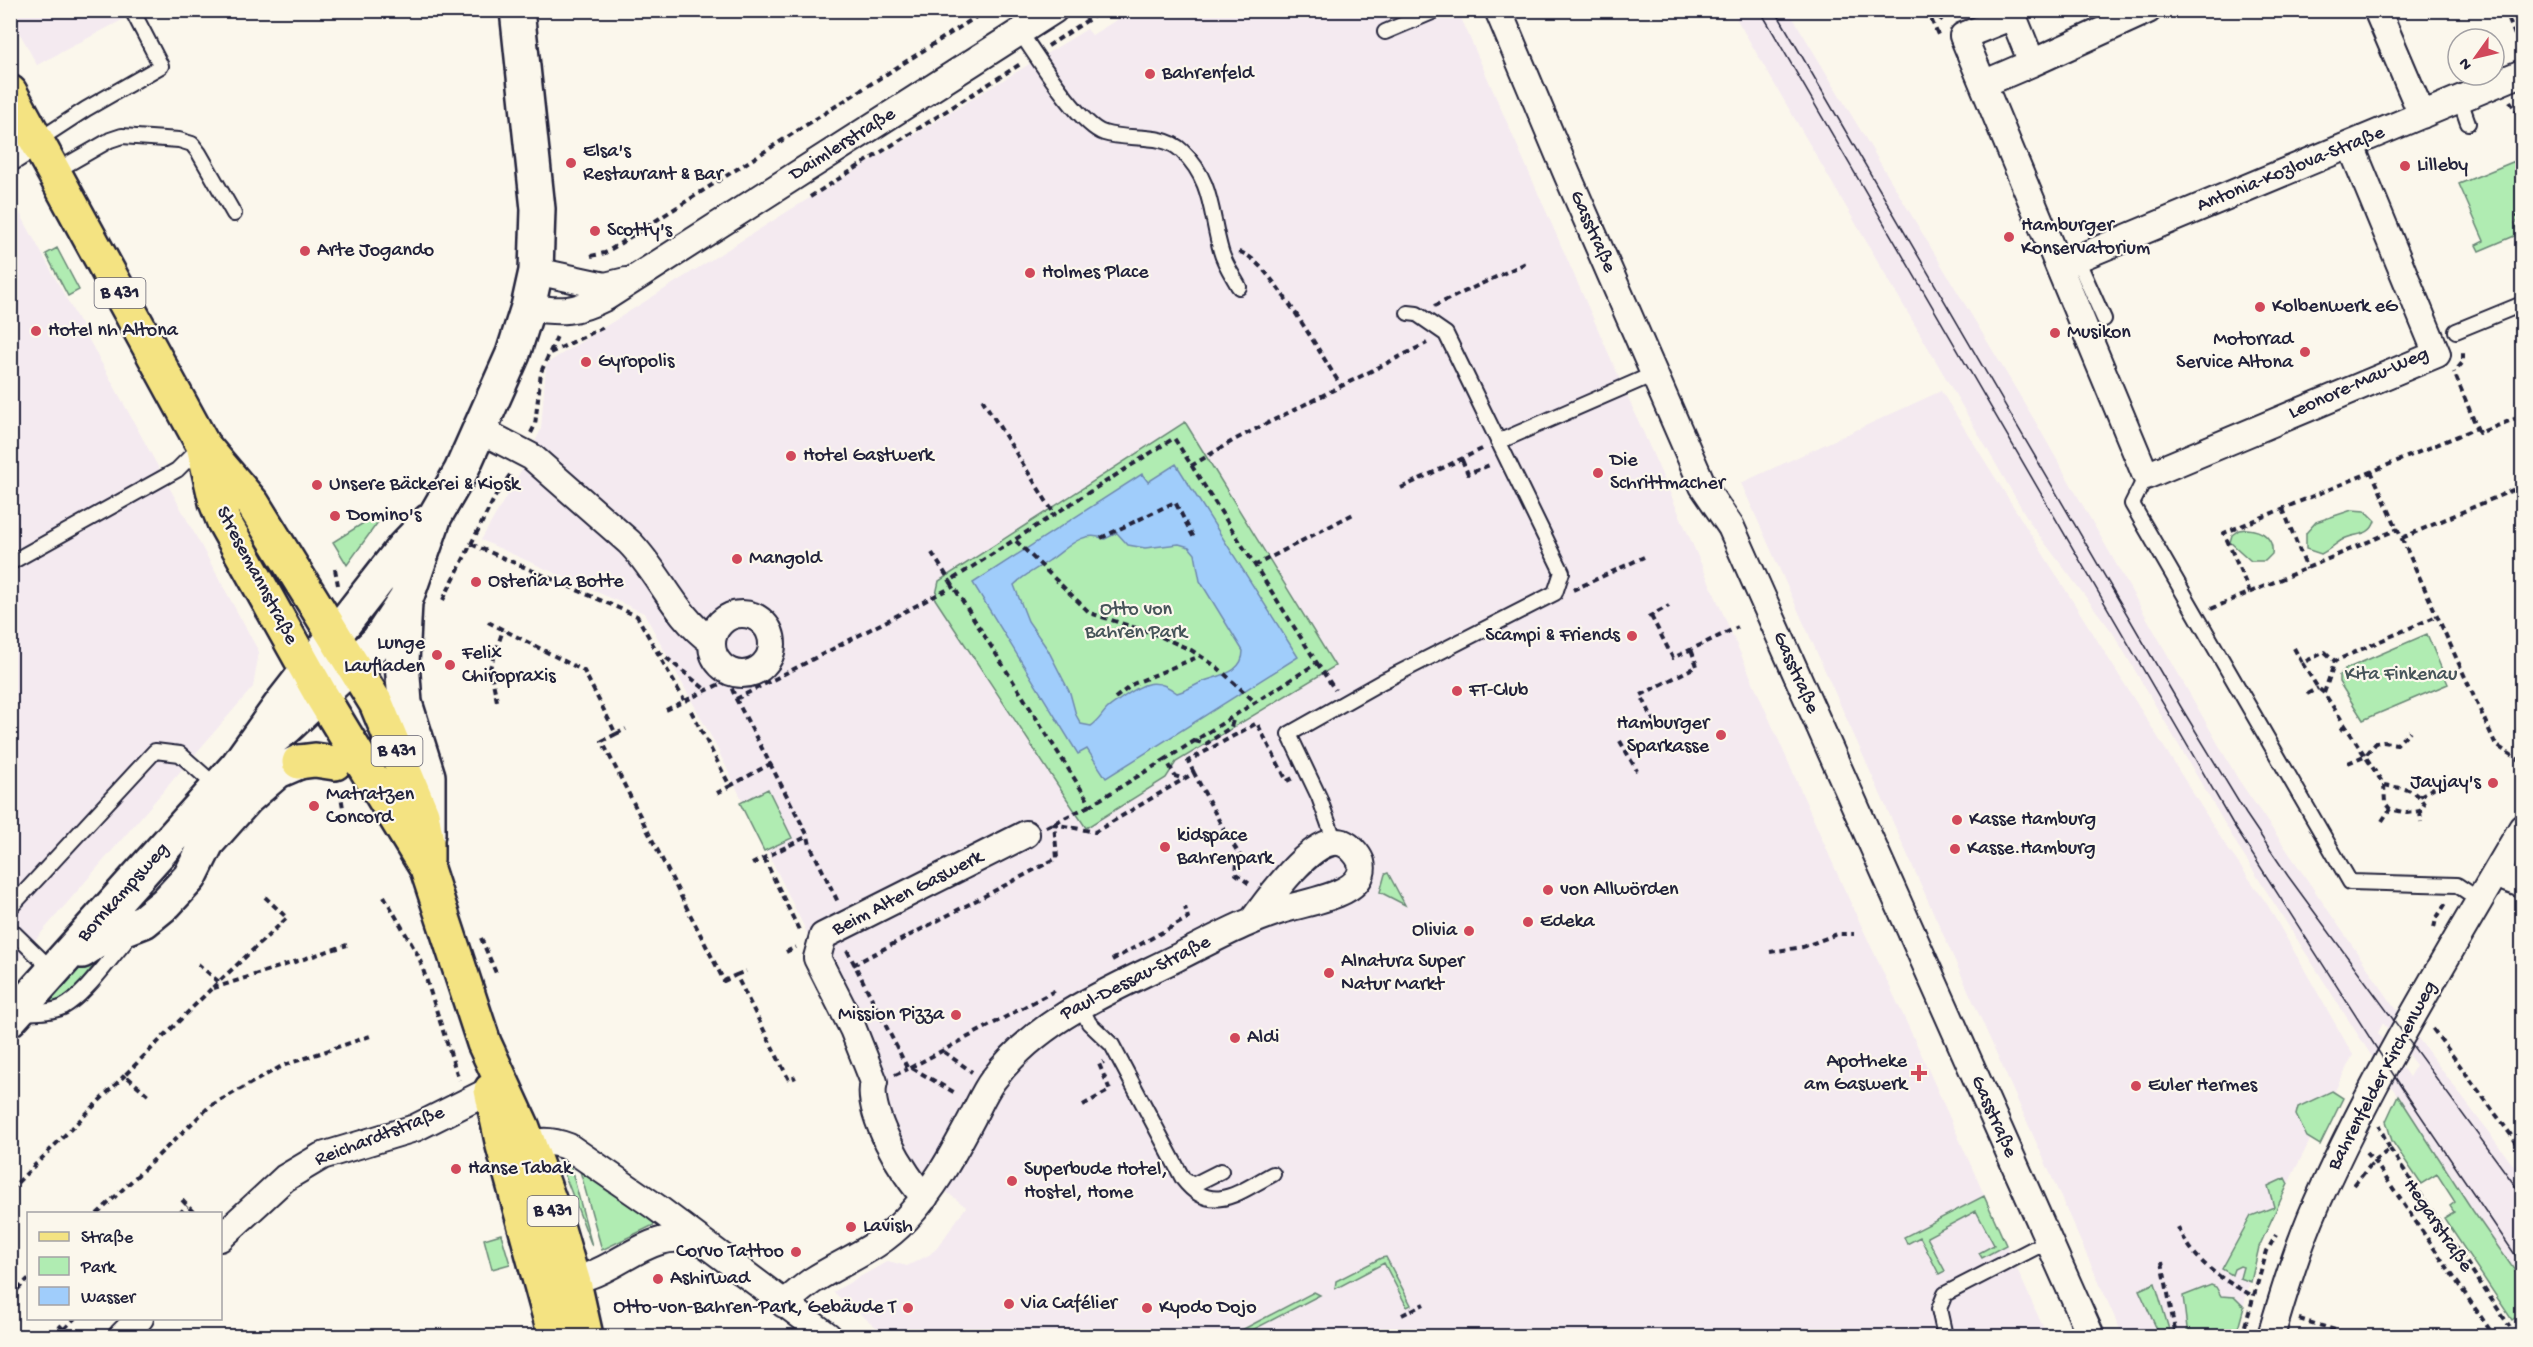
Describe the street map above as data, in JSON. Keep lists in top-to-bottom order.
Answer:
{
  "streets": {
    "main road": ["B 431", "Stresemannstraße"],
    "street": [
      "Daimlerstraße",
      "Antonia-Kozlova-Straße",
      "Gasstraße",
      "Leonore-Mau-Weg",
      "Bornkampsweg",
      "Beim Alten Gaswerk",
      "Paul-Dessau-Straße",
      "Bahrenfelder Kirchenweg",
      "Reichardtstraße"
    ],
    "path": ["Hegarstraße"]
  },
  "crossings": [
    ["Antonia-Kozlova-Straße", "Leonore-Mau-Weg"],
    ["B 431", "Stresemannstraße"],
    ["B 431", "Bornkampsweg"],
    ["B 431", "Reichardtstraße"],
    ["Stresemannstraße", "Bornkampsweg"],
    ["Beim Alten Gaswerk", "Paul-Dessau-Straße"],
    ["Bahrenfelder Kirchenweg", "Hegarstraße"]
  ],
  "parks": ["Otto von Bahren Park", "Kita Finkenau"],
  "places": {
    "other": [
      "Bahrenfeld",
      "Elsa's Restaurant & Bar",
      "Lilleby",
      "Scotty's",
      "Hamburger Konservatorium",
      "Arte Jogando",
      "Holmes Place",
      "Kolbenwerk eG",
      "Hotel nh Altona",
      "Musikon",
      "Motorrad Service Altona",
      "Gyropolis",
      "Hotel Gastwerk",
      "Die Schrittmacher",
      "Unsere Bäckerei & Kiosk",
      "Domino's",
      "Mangold",
      "Osteria La Botte",
      "Scampi & Friends",
      "Lunge Laufladen",
      "Felix Chiropraxis",
      "FT-Club",
      "Hamburger Sparkasse",
      "Jayjay's",
      "Matratzen Concord",
      "Kasse Hamburg",
      "kidspace Bahrenpark",
      "Kasse.Hamburg",
      "von Allwörden",
      "Edeka",
      "Olivia",
      "Alnatura Super Natur Markt",
      "Mission Pizza",
      "Aldi",
      "Euler Hermes",
      "Hanse Tabak",
      "Superbude Hotel, Hostel, Home",
      "Lavish",
      "Corvo Tattoo",
      "Ashirwad",
      "Via Cafélier",
      "Otto-von-Bahren-Park, Gebäude T",
      "Kyodo Dojo"
    ],
    "health": ["Apotheke am Gaswerk"]
  },
  "legend": ["Straße", "Park", "Wasser"],
  "north": "bottom left"
}
